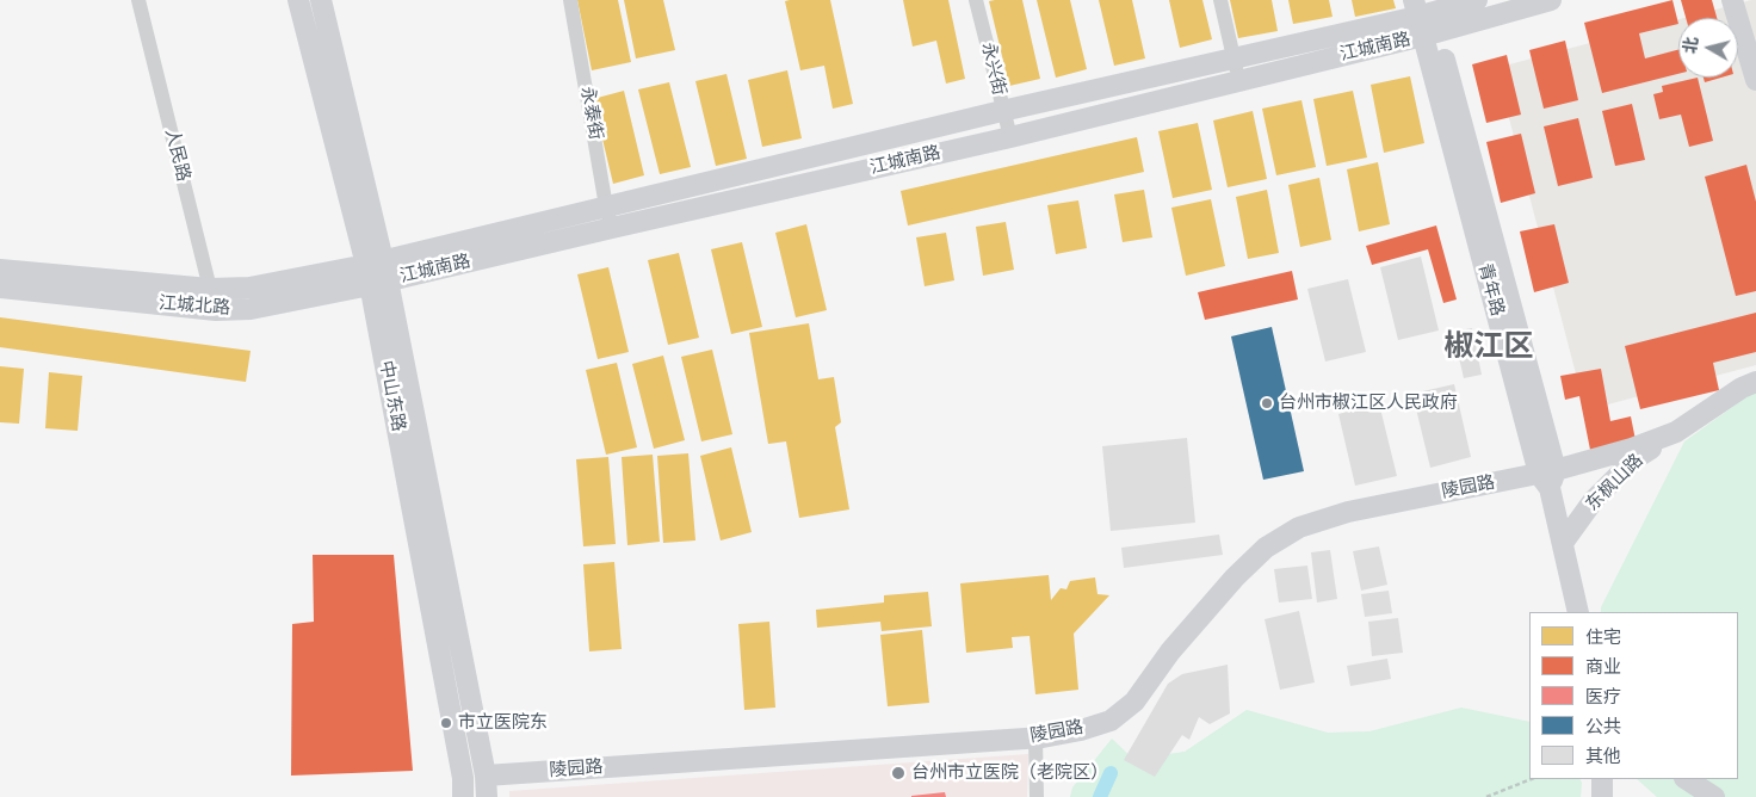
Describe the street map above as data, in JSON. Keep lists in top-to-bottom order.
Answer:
{
  "streets": {
    "main road": [
      "江城南路",
      "青年路",
      "江城北路",
      "中山东路",
      "东枫山路",
      "陵园路"
    ],
    "street": ["永兴街", "永泰街", "人民路"]
  },
  "crossings": [
    ["江城南路", "永兴街"],
    ["江城南路", "永泰街"],
    ["江城南路", "青年路"],
    ["江城南路", "江城北路"],
    ["江城南路", "中山东路"],
    ["人民路", "江城北路"],
    ["青年路", "东枫山路"],
    ["青年路", "陵园路"],
    ["江城北路", "中山东路"],
    ["中山东路", "陵园路"],
    ["东枫山路", "陵园路"]
  ],
  "districts": ["椒江区"],
  "places": ["台州市椒江区人民政府", "市立医院东", "台州市立医院（老院区）"],
  "legend": [
    "住宅",
    "商业",
    "医疗",
    "公共",
    "其他"
  ],
  "north": "left"
}
